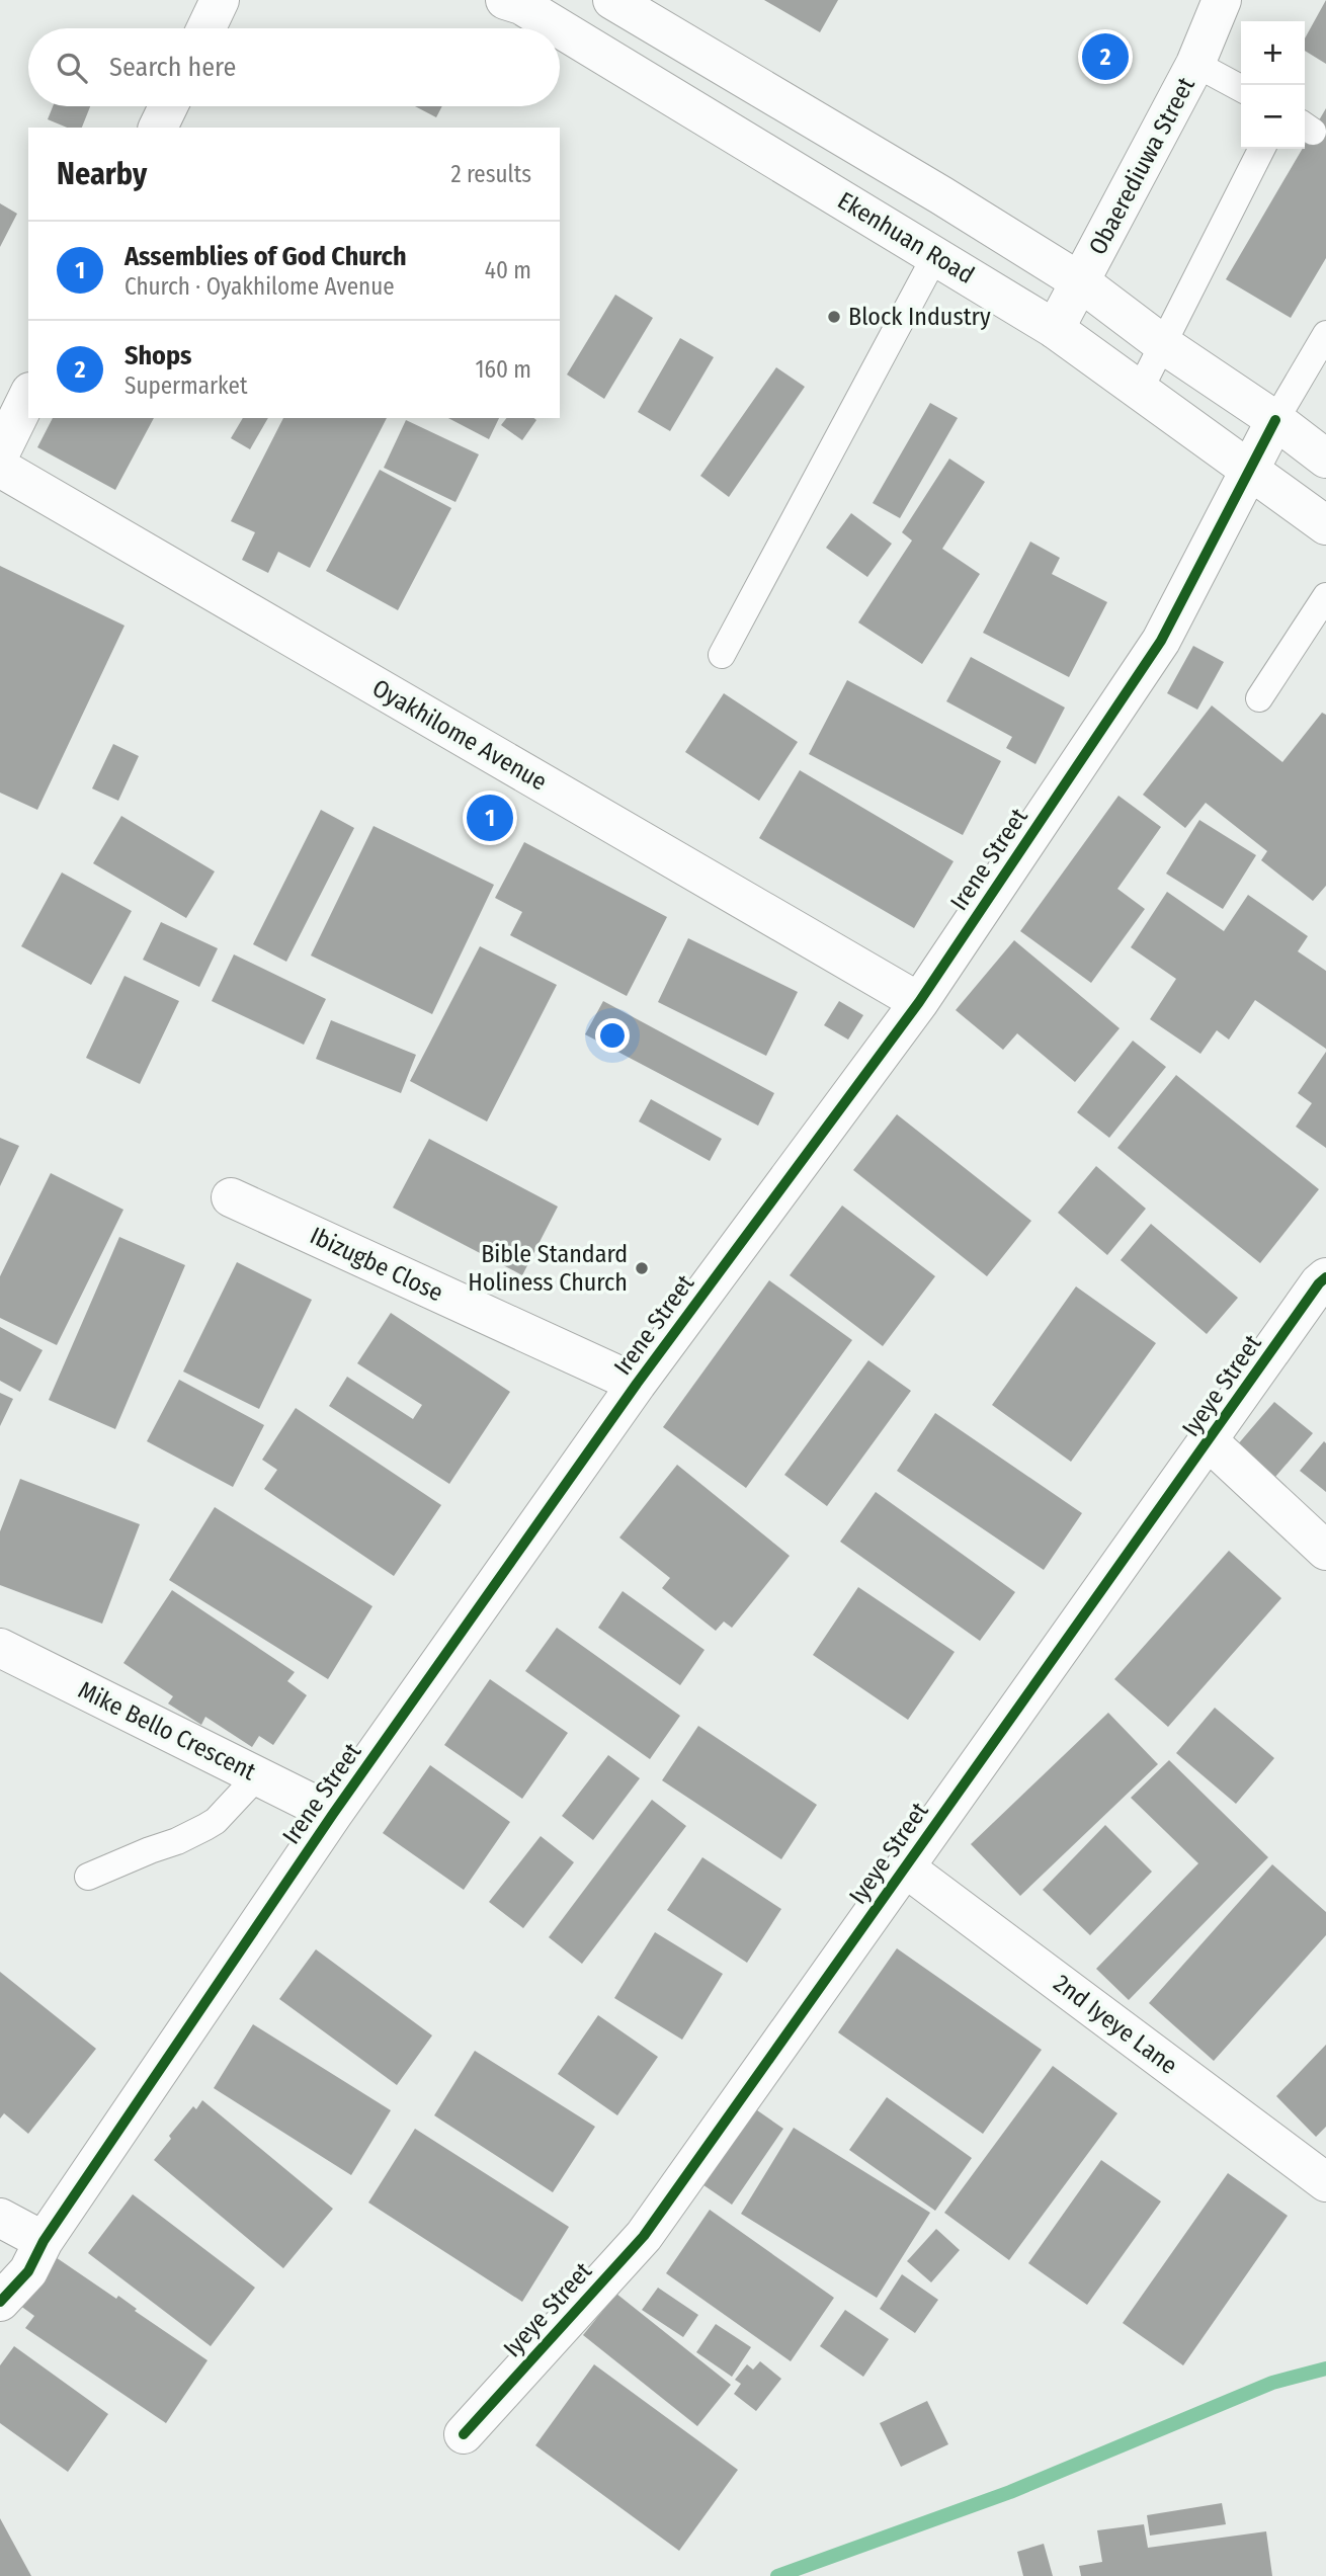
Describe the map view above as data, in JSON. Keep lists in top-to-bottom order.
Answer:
{
  "streets": {
    "street": [
      "Obaerediuwa Street",
      "Ekenhuan Road",
      "Oyakhilome Avenue",
      "Irene Street",
      "Ibizugbe Close",
      "Iyeye Street",
      "Mike Bello Crescent",
      "2nd Iyeye Lane"
    ]
  },
  "crossings": [
    ["Obaerediuwa Street", "Ekenhuan Road"],
    ["Ekenhuan Road", "Irene Street"],
    ["Oyakhilome Avenue", "Irene Street"],
    ["Irene Street", "Ibizugbe Close"],
    ["Irene Street", "Mike Bello Crescent"],
    ["Iyeye Street", "2nd Iyeye Lane"]
  ],
  "places": ["Block Industry", "Bible Standard Holiness Church"],
  "page": {
    "map_buttons": ["+", "−"],
    "search": "Search here",
    "pins": ["2", "1"],
    "heading": ["Nearby", "2 results"],
    "list": [
      {
        "mark": "1",
        "name": "Assemblies of God Church",
        "note": "Church · Oyakhilome Avenue",
        "value": "40 m"
      },
      {
        "mark": "2",
        "name": "Shops",
        "note": "Supermarket",
        "value": "160 m"
      }
    ]
  }
}
